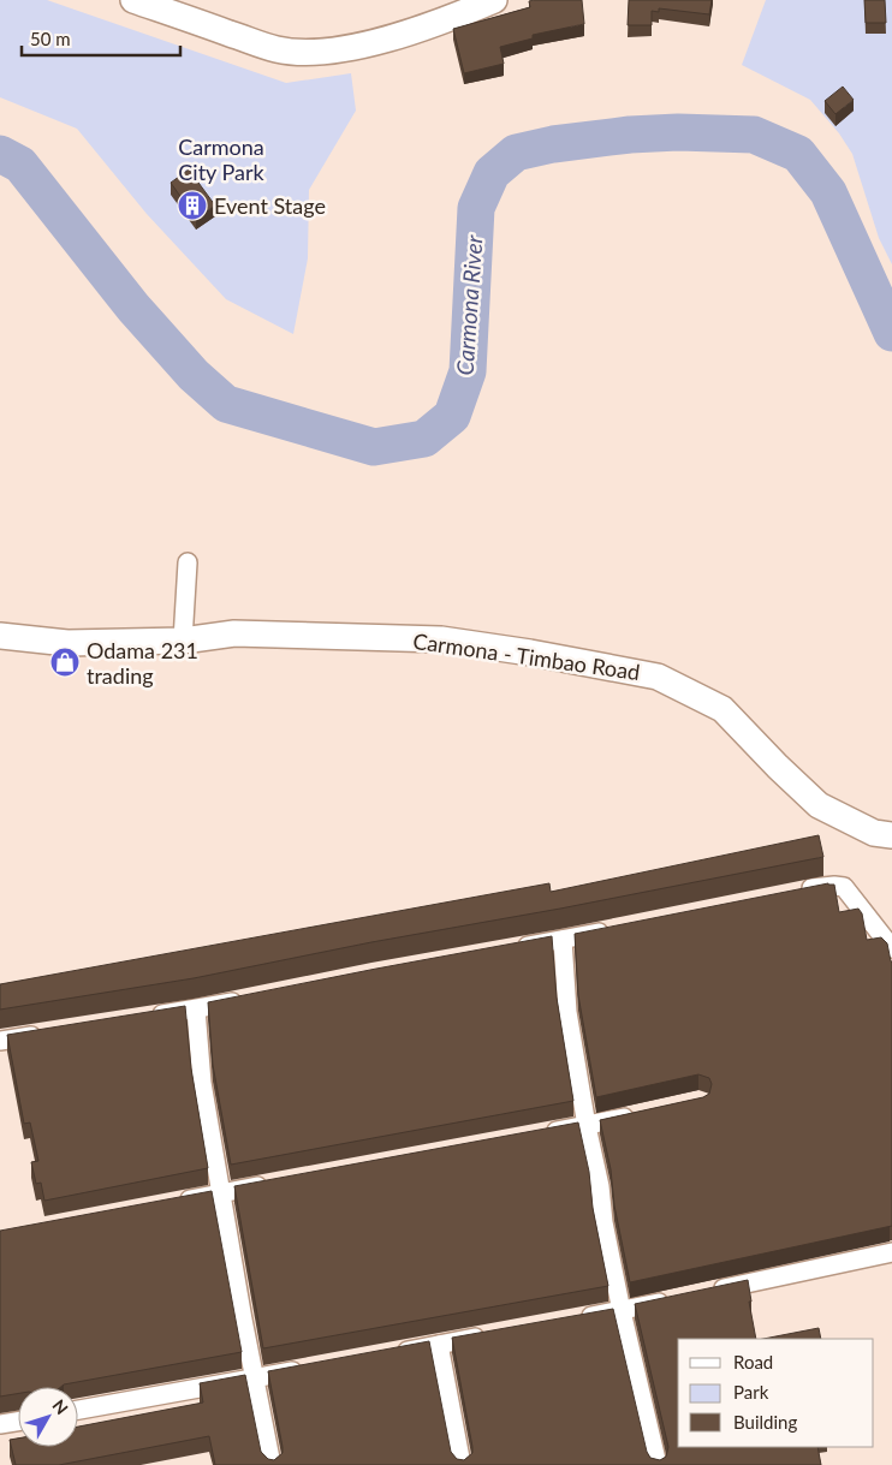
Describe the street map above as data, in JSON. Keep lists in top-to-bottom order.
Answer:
{
  "streets": {
    "main road": ["Carmona - Timbao Road"]
  },
  "water": ["Carmona River"],
  "parks": ["Carmona City Park"],
  "places": {
    "building": ["Event Stage"],
    "shop": ["Odama 231 trading"]
  },
  "legend": ["Road", "Park", "Building"],
  "scale_bar": "50 m",
  "north": "top right"
}
